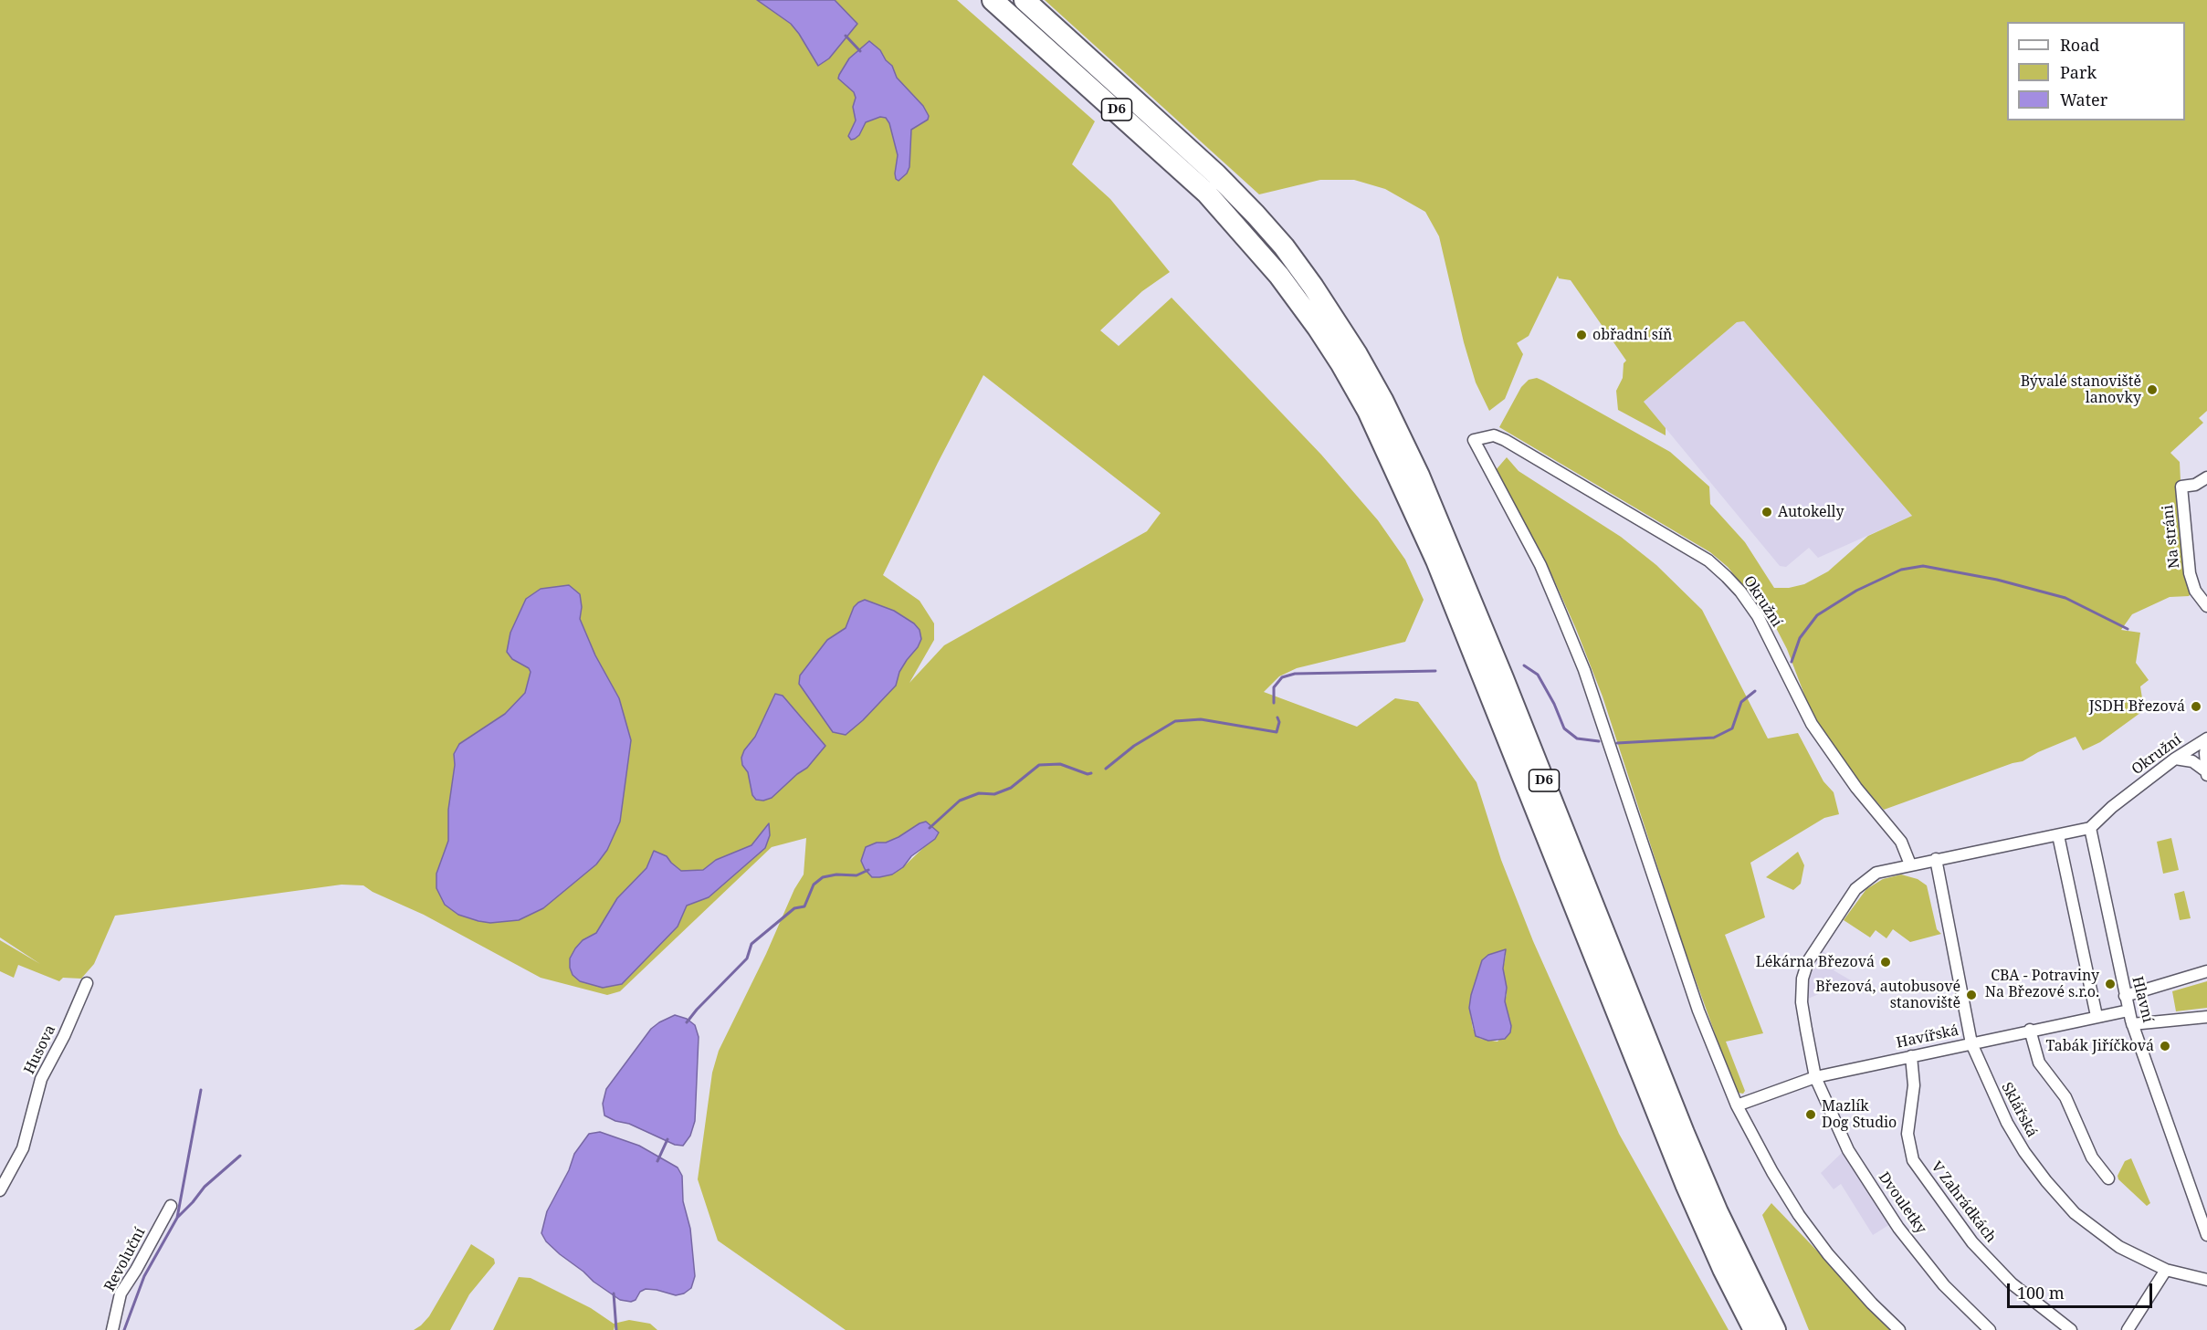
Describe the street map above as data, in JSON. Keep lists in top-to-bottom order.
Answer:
{
  "streets": {
    "highway": ["D6"],
    "street": [
      "Na stráni",
      "Okružní",
      "Hlavní",
      "Havířská",
      "Husova",
      "Sklářská",
      "V Zahrádkách",
      "Dvouletky",
      "Revoluční"
    ]
  },
  "crossings": [
    ["Okružní", "Hlavní"],
    ["Okružní", "Havířská"],
    ["Okružní", "Sklářská"],
    ["Okružní", "Dvouletky"],
    ["Hlavní", "Havířská"],
    ["Havířská", "Sklářská"],
    ["Havířská", "V Zahrádkách"],
    ["Havířská", "Dvouletky"]
  ],
  "places": [
    "obřadní síň",
    "Bývalé stanoviště lanovky",
    "Autokelly",
    "JSDH Březová",
    "Lékárna Březová",
    "CBA - Potraviny Na Březové s.r.o.",
    "Březová, autobusové stanoviště",
    "Tabák Jiříčková",
    "Mazlík Dog Studio"
  ],
  "legend": ["Road", "Park", "Water"],
  "scale_bar": "100 m"
}
